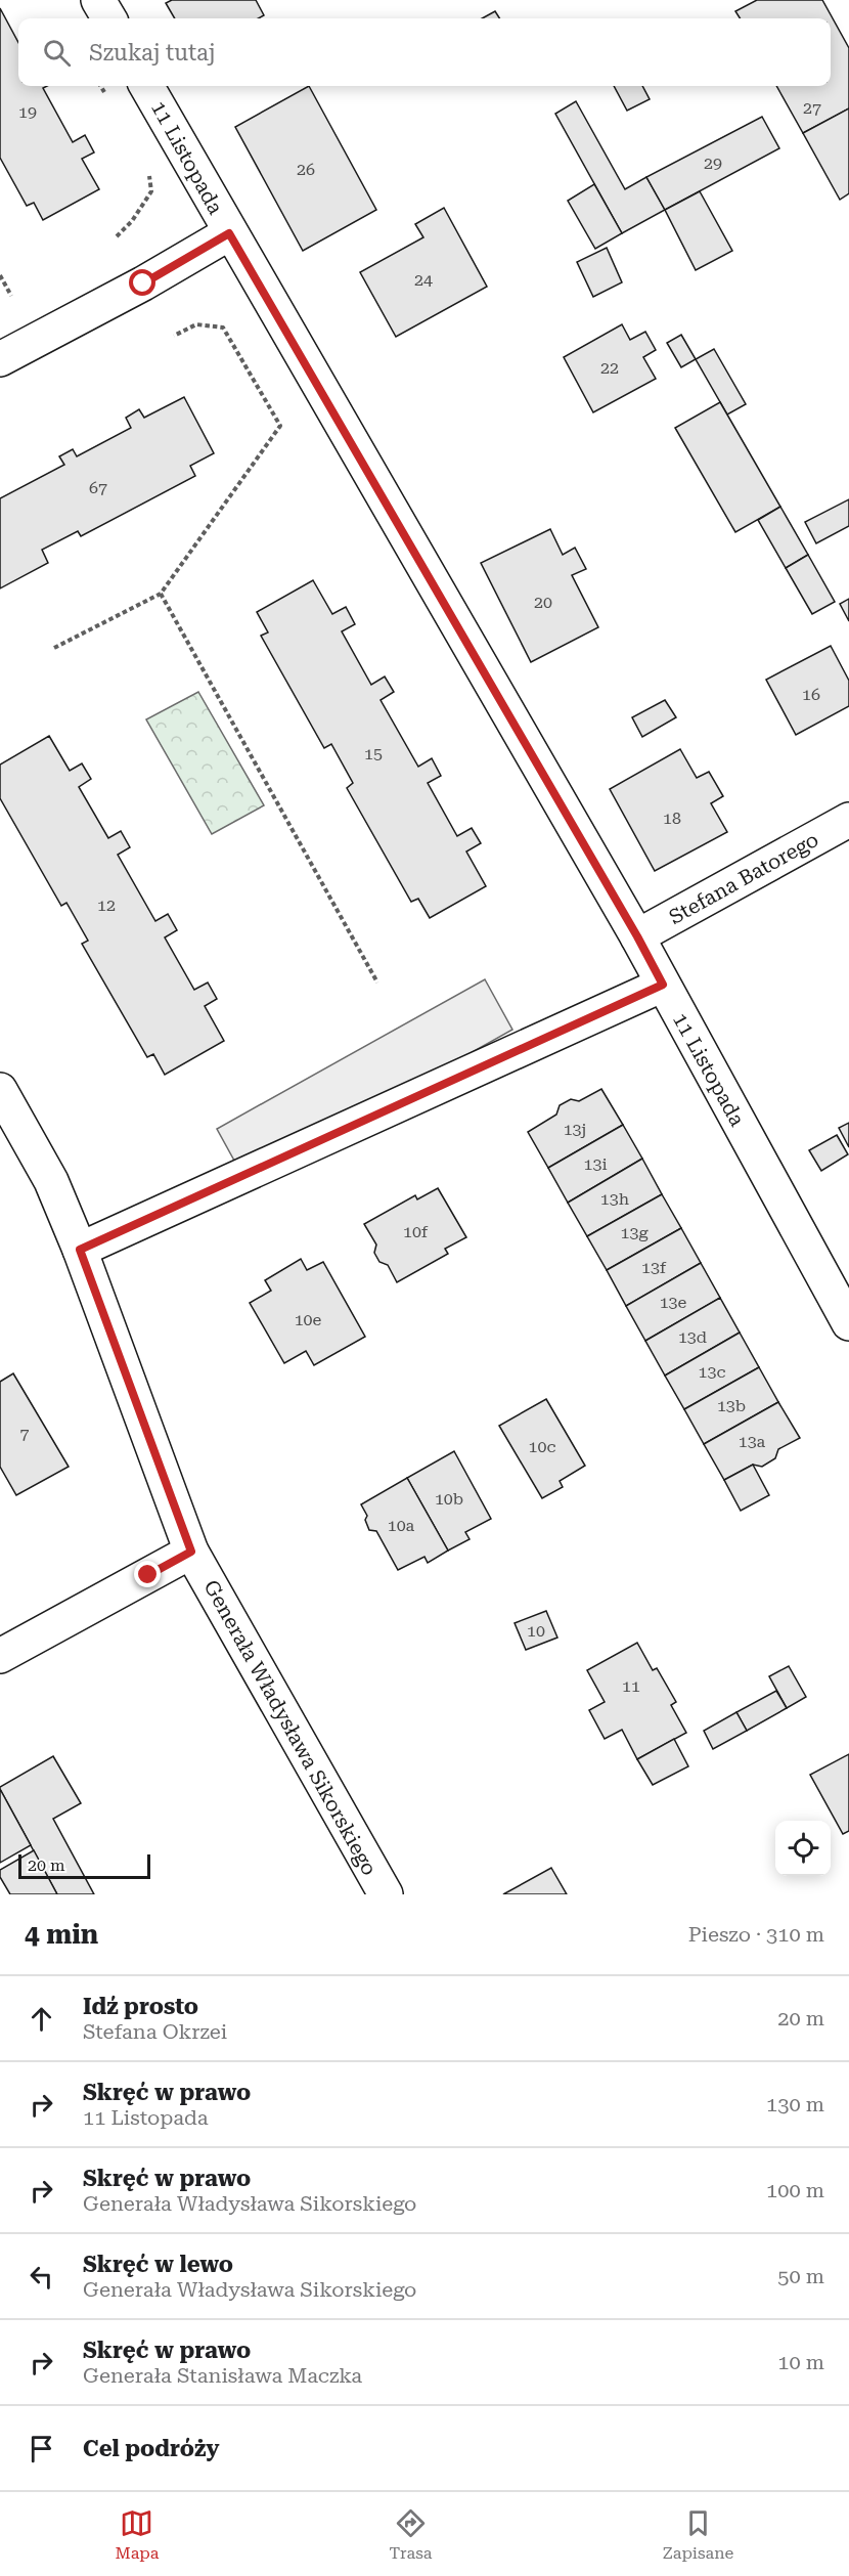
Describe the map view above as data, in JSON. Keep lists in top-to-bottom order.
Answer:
{
  "streets": {
    "street": ["11 Listopada", "Stefana Batorego", "Generała Władysława Sikorskiego"]
  },
  "crossings": [
    ["11 Listopada", "Stefana Batorego"]
  ],
  "house_numbers": [
    "27",
    "19",
    "29",
    "26",
    "24",
    "22",
    "67",
    "20",
    "16",
    "15",
    "18",
    "12",
    "13j",
    "13i",
    "13h",
    "10f",
    "13g",
    "13f",
    "13e",
    "10e",
    "13d",
    "13c",
    "13b",
    "7",
    "13a",
    "10c",
    "10b",
    "10a",
    "10",
    "11"
  ],
  "scale_bar": "20 m",
  "page": {
    "search": "Szukaj tutaj",
    "scale": "20 m",
    "heading": ["4 min", "Pieszo · 310 m"],
    "list": [
      ["Idź prosto", "Stefana Okrzei", "20 m"],
      ["Skręć w prawo", "11 Listopada", "130 m"],
      ["Skręć w prawo", "Generała Władysława Sikorskiego", "100 m"],
      ["Skręć w lewo", "Generała Władysława Sikorskiego", "50 m"],
      ["Skręć w prawo", "Generała Stanisława Maczka", "10 m"],
      "Cel podróży"
    ],
    "nav": ["Mapa", "Trasa", "Zapisane"]
  }
}
